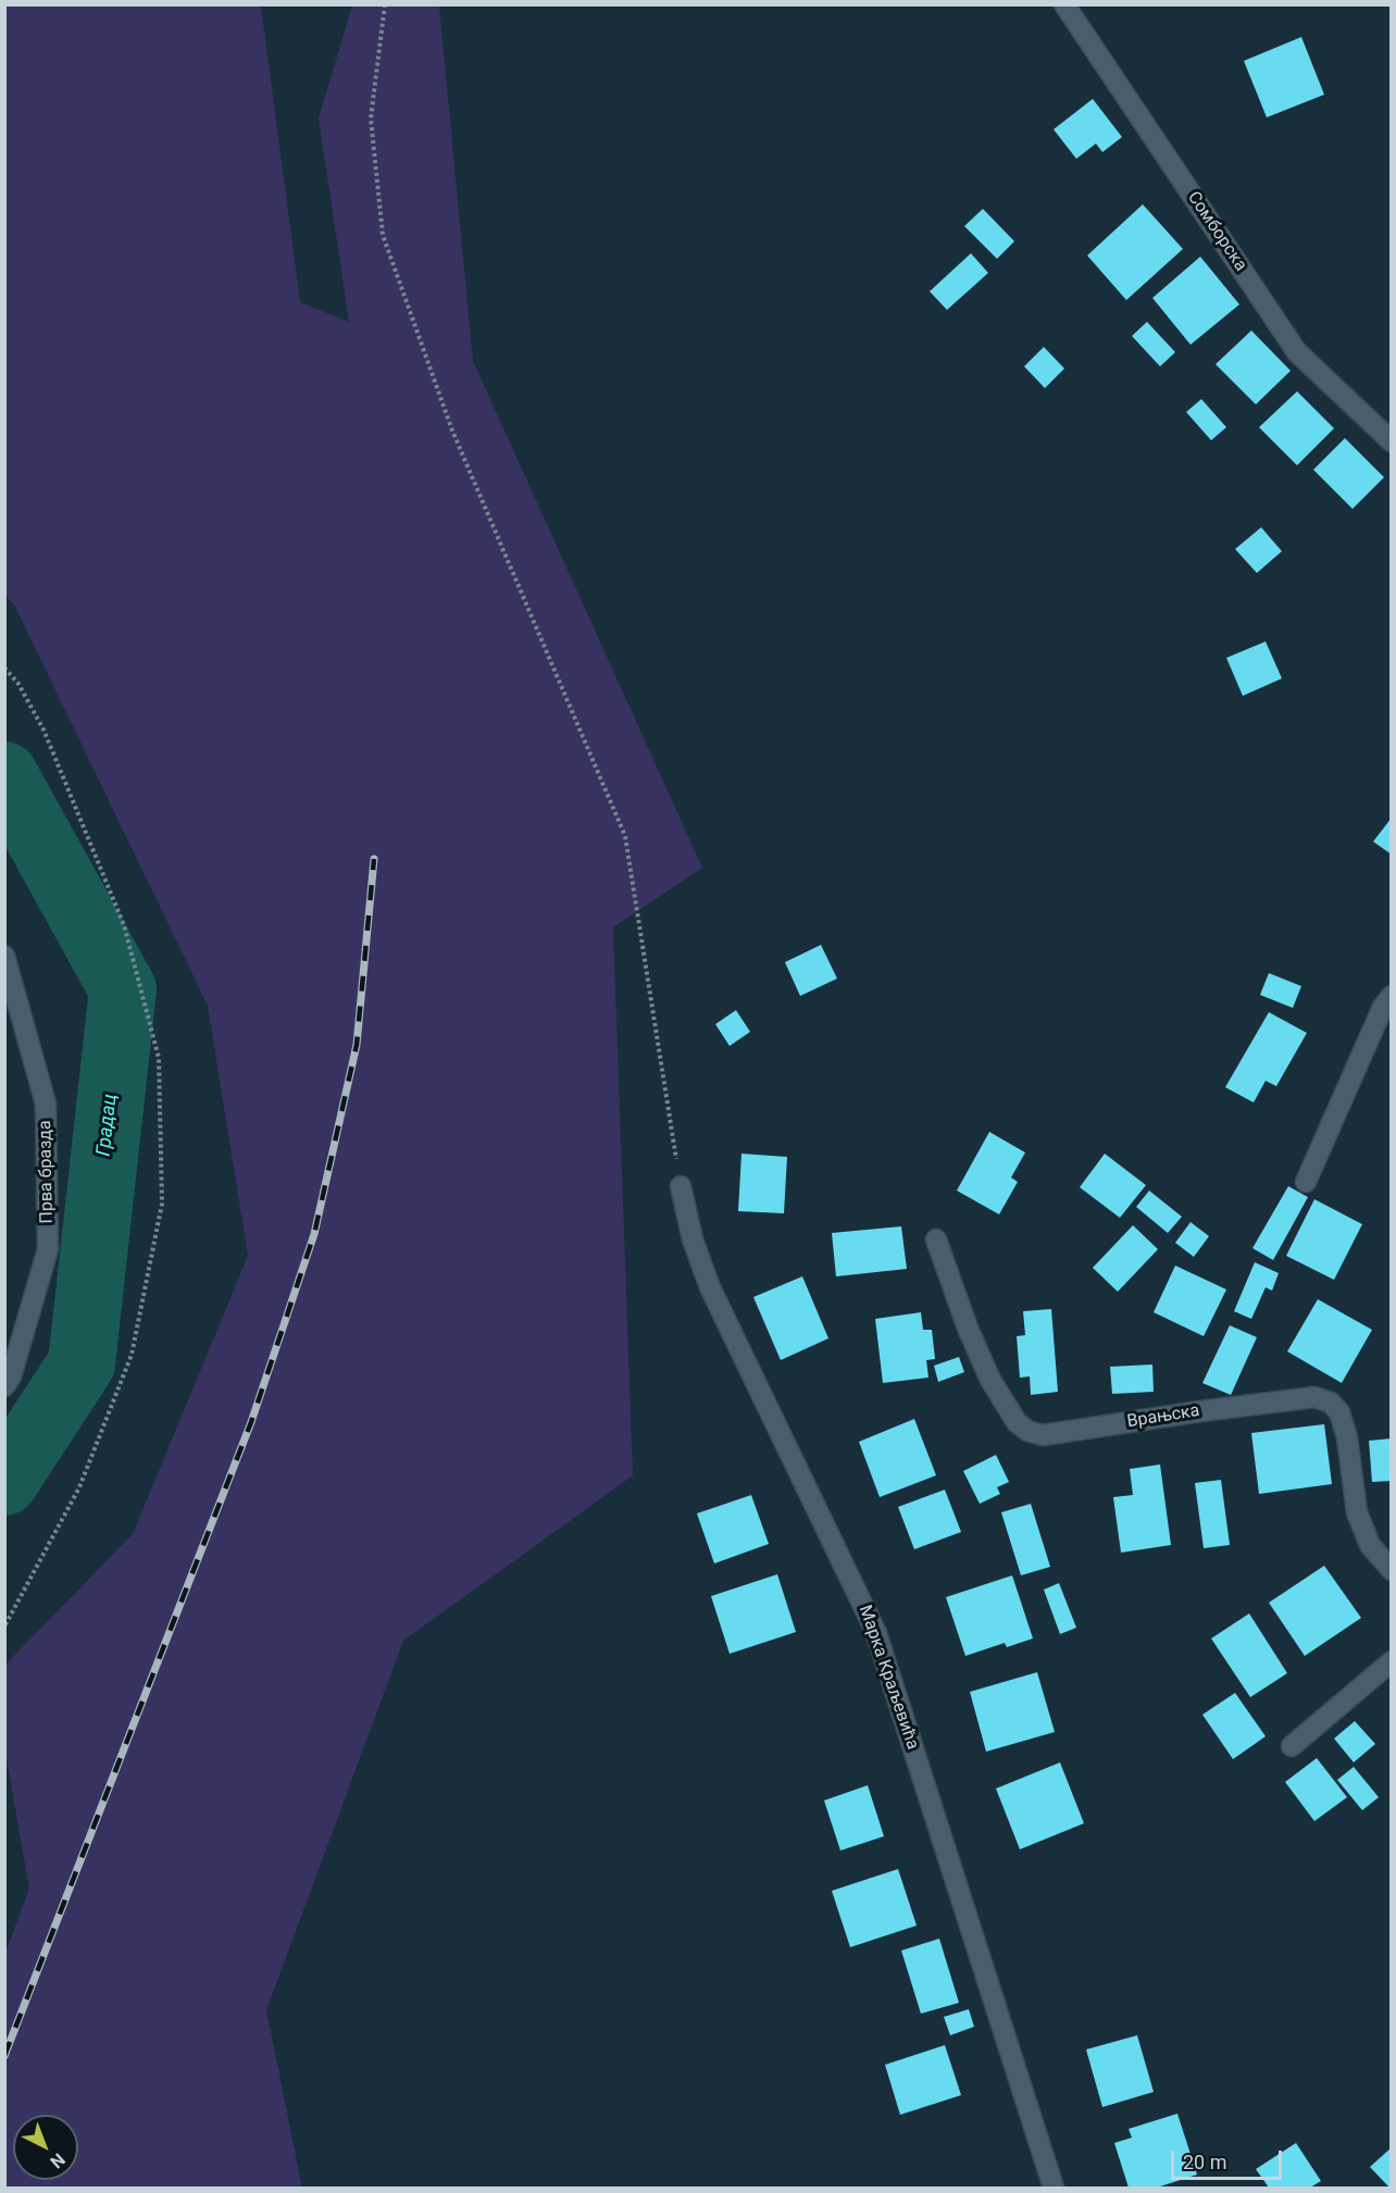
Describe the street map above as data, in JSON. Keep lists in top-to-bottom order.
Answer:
{
  "streets": {
    "street": [
      "Сомборска",
      "Прва бразда",
      "Врањска",
      "Марка Краљевића"
    ]
  },
  "water": ["Градац"],
  "scale_bar": "20 m",
  "north": "bottom right"
}
